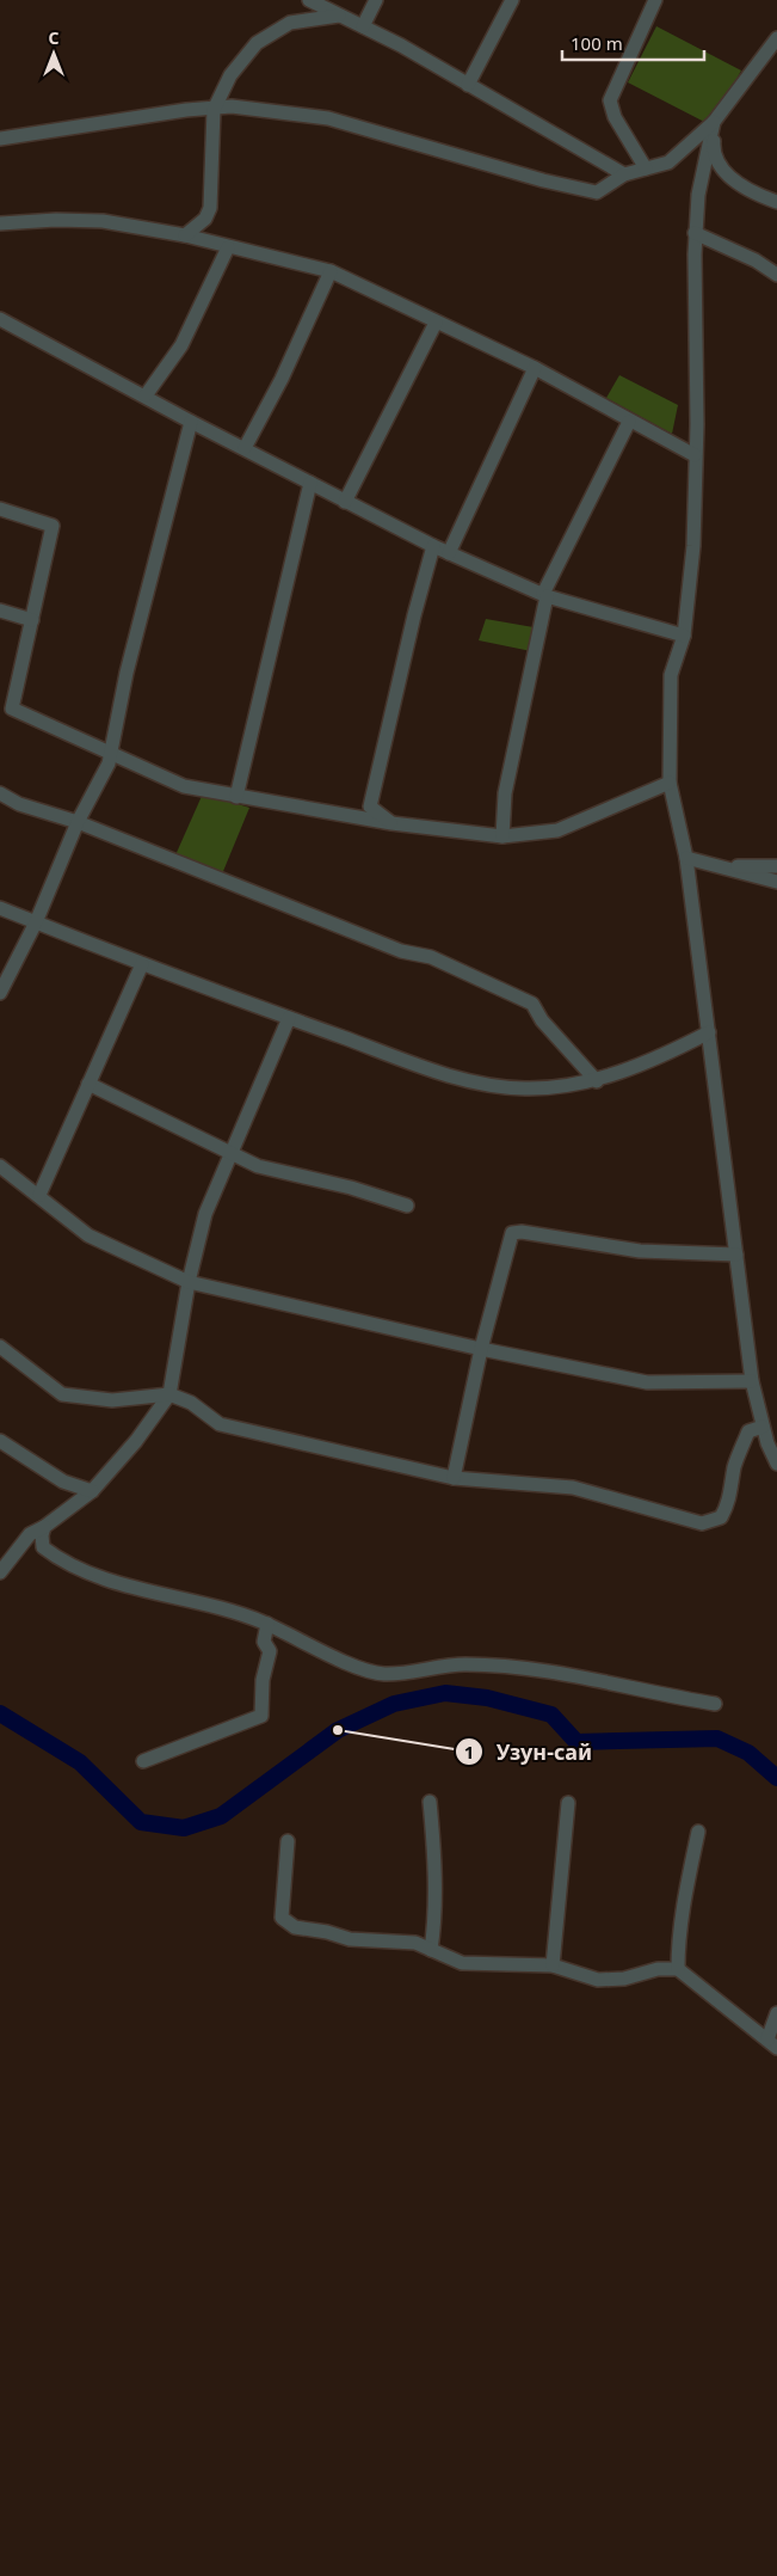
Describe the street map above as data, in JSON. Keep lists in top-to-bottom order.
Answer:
{
  "places": ["Узун-сай"],
  "scale_bar": "100 m",
  "north": "top"
}
